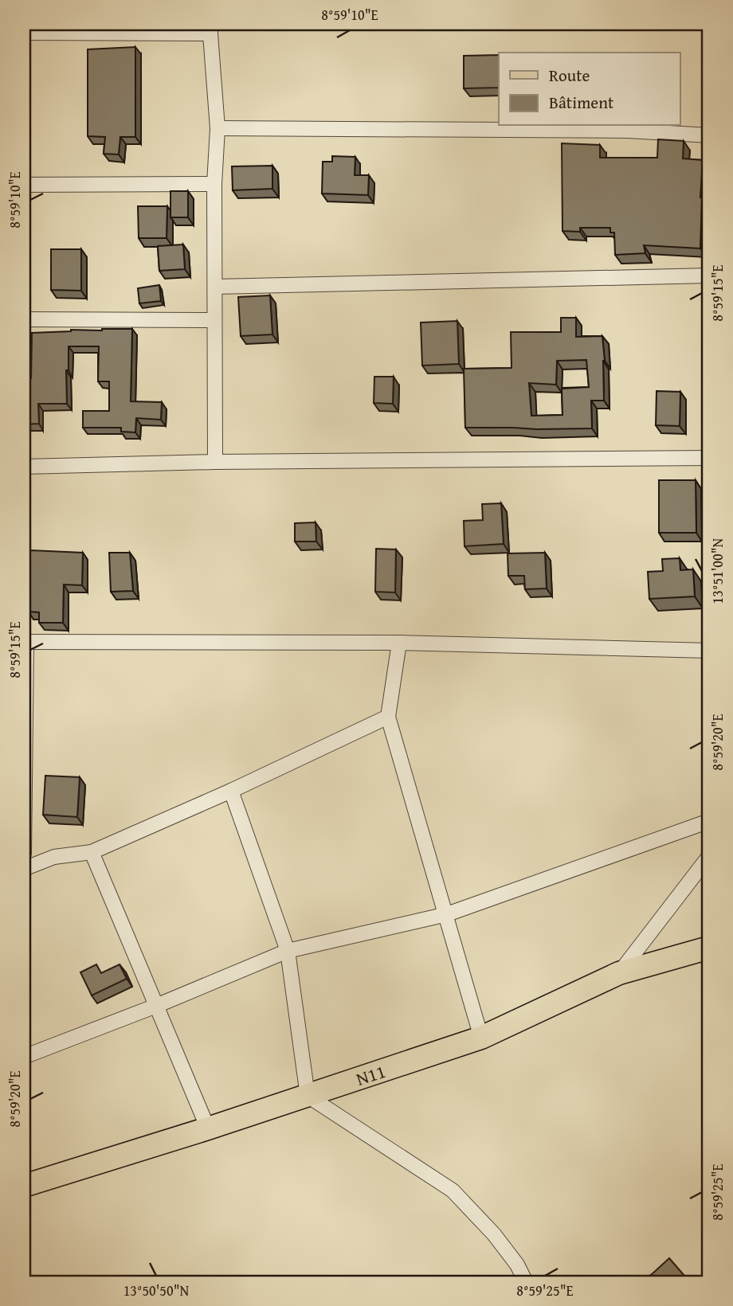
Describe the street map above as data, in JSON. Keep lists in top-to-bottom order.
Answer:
{
  "streets": {
    "main road": ["N11"]
  },
  "legend": ["Route", "Bâtiment"],
  "coordinates": [
    "8°59'10\"E",
    "8°59'15\"E",
    "13°51'00\"N",
    "8°59'20\"E",
    "8°59'25\"E",
    "13°50'50\"N"
  ]
}
